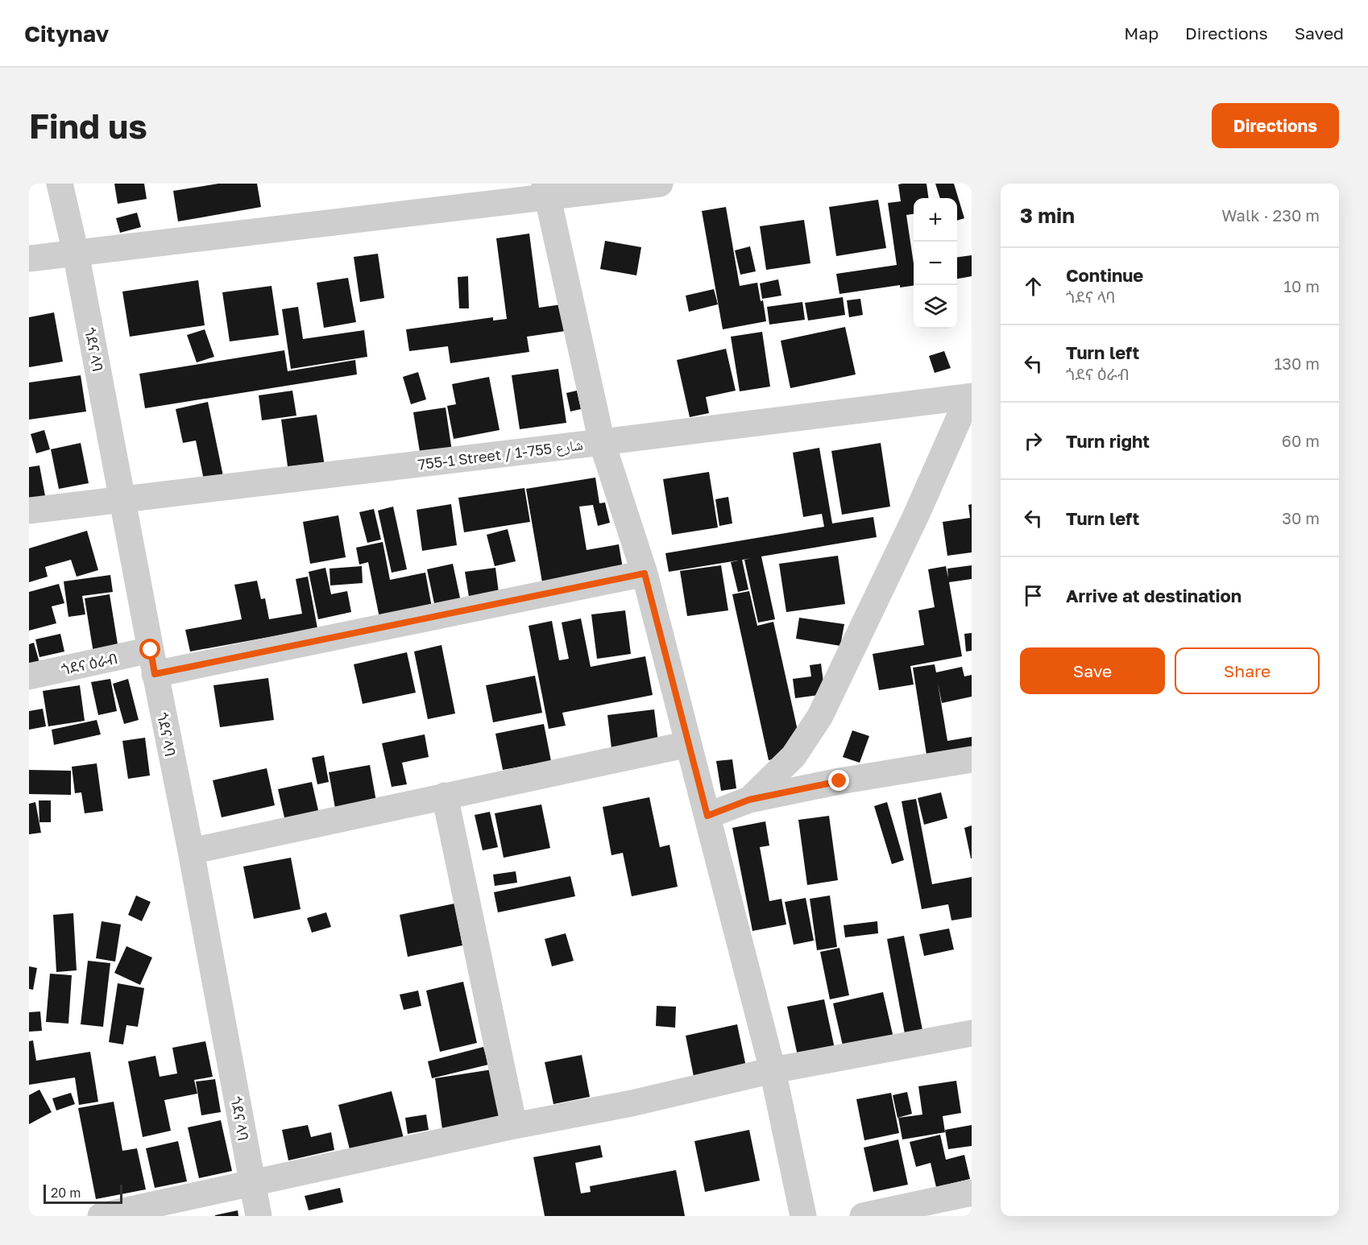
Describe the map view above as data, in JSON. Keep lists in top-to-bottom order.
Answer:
{
  "streets": {
    "street": ["ጎደና ላባ", "755-1 Street / شارع 755-1", "ጎደና ዕራብ"]
  },
  "crossings": [
    ["ጎደና ላባ", "755-1 Street / شارع 755-1"],
    ["ጎደና ላባ", "ጎደና ዕራብ"]
  ],
  "scale_bar": "20 m",
  "page": {
    "header": "Citynav",
    "nav": ["Map", "Directions", "Saved"],
    "buttons": [
      "Directions",
      ["Save", "Share"]
    ],
    "title": "Find us",
    "heading": ["3 min", "Walk · 230 m"],
    "map_buttons": ["+", "−"],
    "list": [
      ["Continue", "ጎደና ላባ", "10 m"],
      ["Turn left", "ጎደና ዕራብ", "130 m"],
      ["Turn right", "60 m"],
      ["Turn left", "30 m"],
      "Arrive at destination"
    ],
    "scale": "20 m"
  }
}
